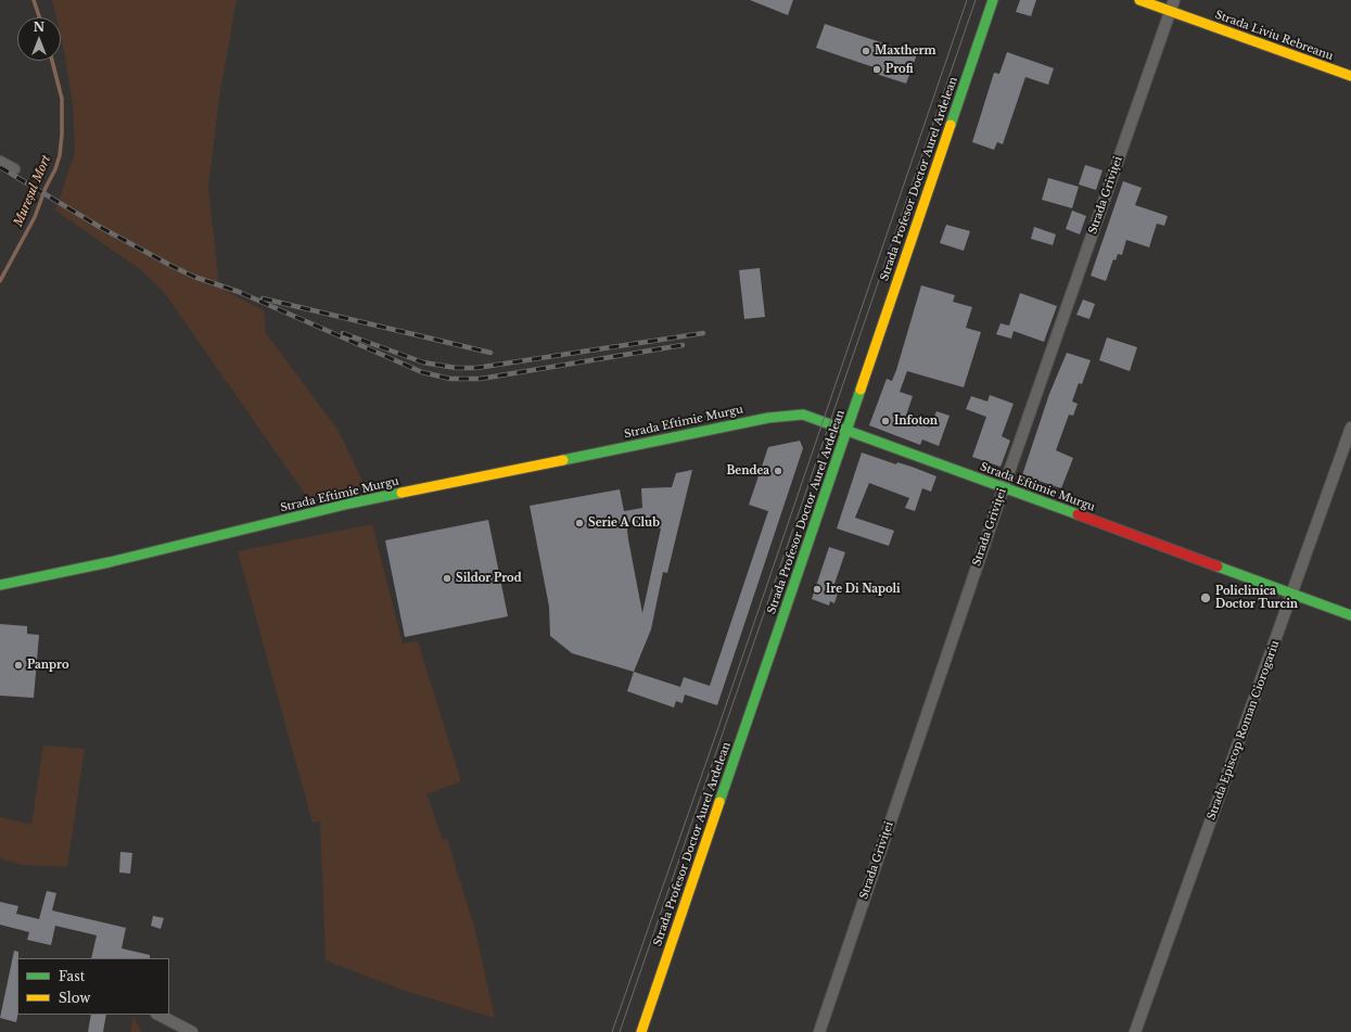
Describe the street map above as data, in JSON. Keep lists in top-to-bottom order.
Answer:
{
  "streets": {
    "street": [
      "Strada Liviu Rebreanu",
      "Strada Profesor Doctor Aurel Ardelean",
      "Strada Griviței",
      "Strada Eftimie Murgu",
      "Strada Episcop Roman Ciorogariu"
    ]
  },
  "crossings": [
    ["Strada Liviu Rebreanu", "Strada Griviței"],
    ["Strada Profesor Doctor Aurel Ardelean", "Strada Eftimie Murgu"],
    ["Strada Griviței", "Strada Eftimie Murgu"],
    ["Strada Eftimie Murgu", "Strada Episcop Roman Ciorogariu"]
  ],
  "water": ["Mureșul Mort"],
  "places": [
    "Maxtherm",
    "Profi",
    "Infoton",
    "Bendea",
    "Serie A Club",
    "Sildor Prod",
    "Ire Di Napoli",
    "Policlinica Doctor Turcin",
    "Panpro"
  ],
  "legend": ["Fast", "Slow"],
  "north": "top"
}
